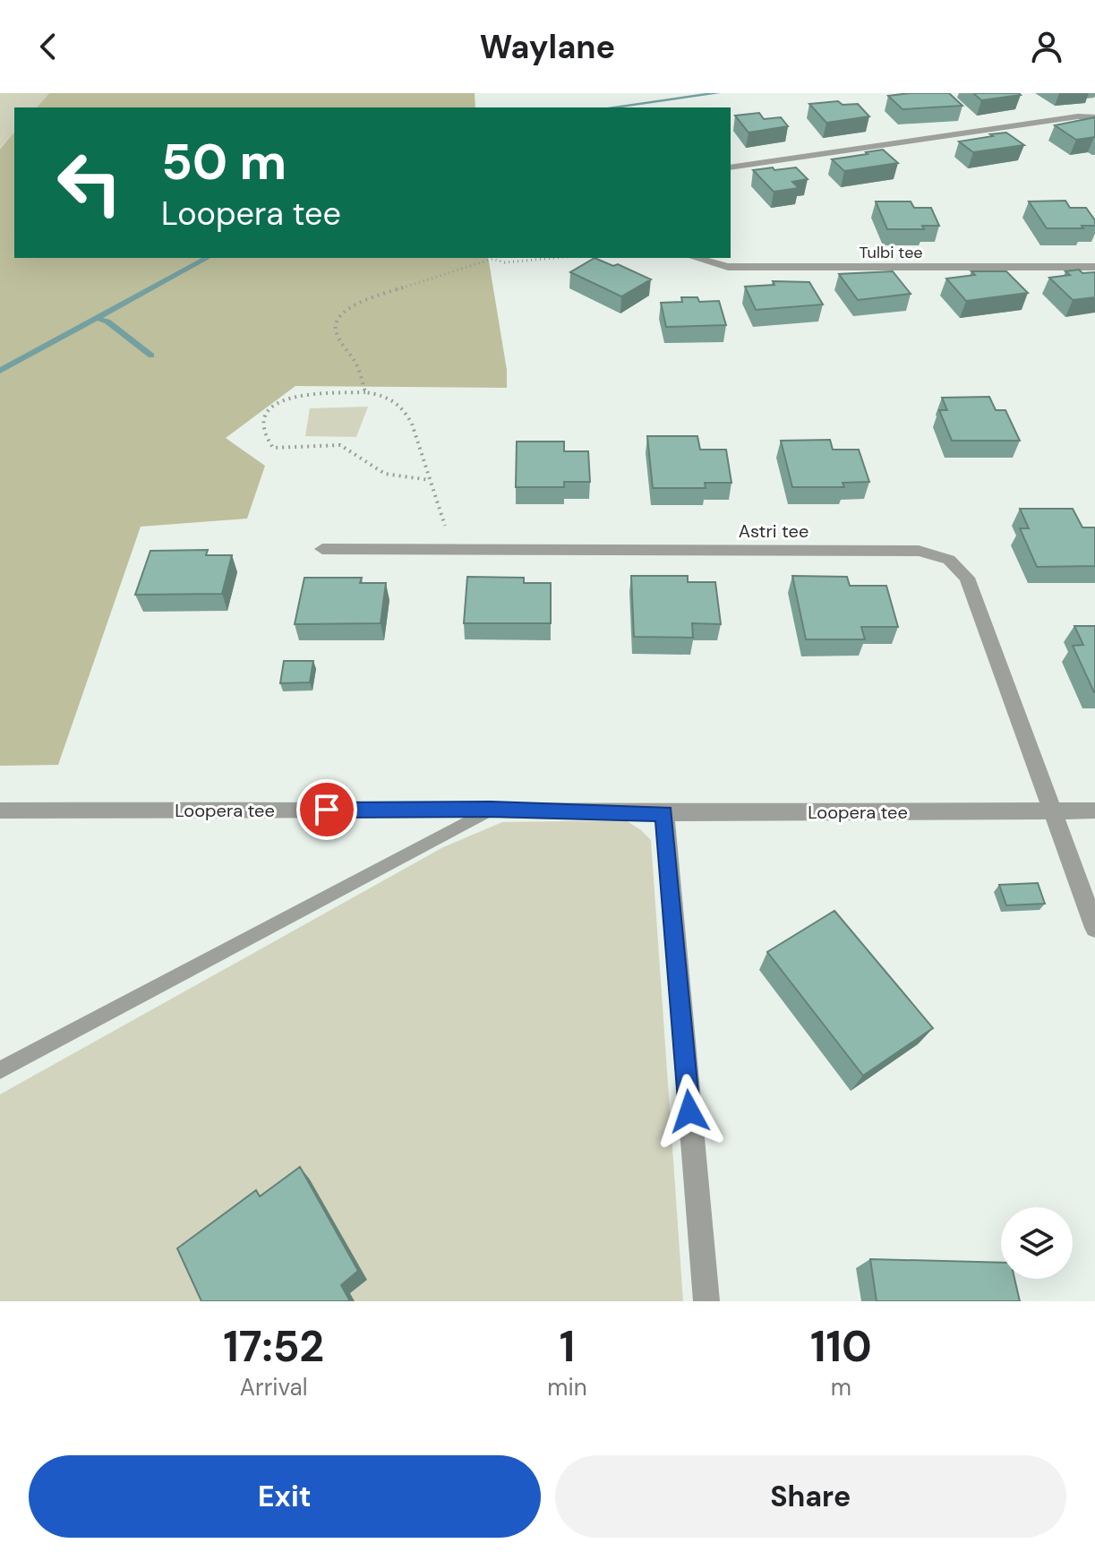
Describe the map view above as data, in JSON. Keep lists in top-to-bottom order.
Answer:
{
  "streets": {
    "street": ["Tulbi tee", "Astri tee", "Loopera tee"]
  },
  "crossings": [
    ["Astri tee", "Loopera tee"]
  ],
  "page": {
    "header": "Waylane",
    "turn": ["50 m", "Loopera tee"],
    "eta": [
      "17:52",
      "Arrival",
      "1",
      "min",
      "110",
      "m"
    ],
    "buttons": ["Exit", "Share"]
  }
}
